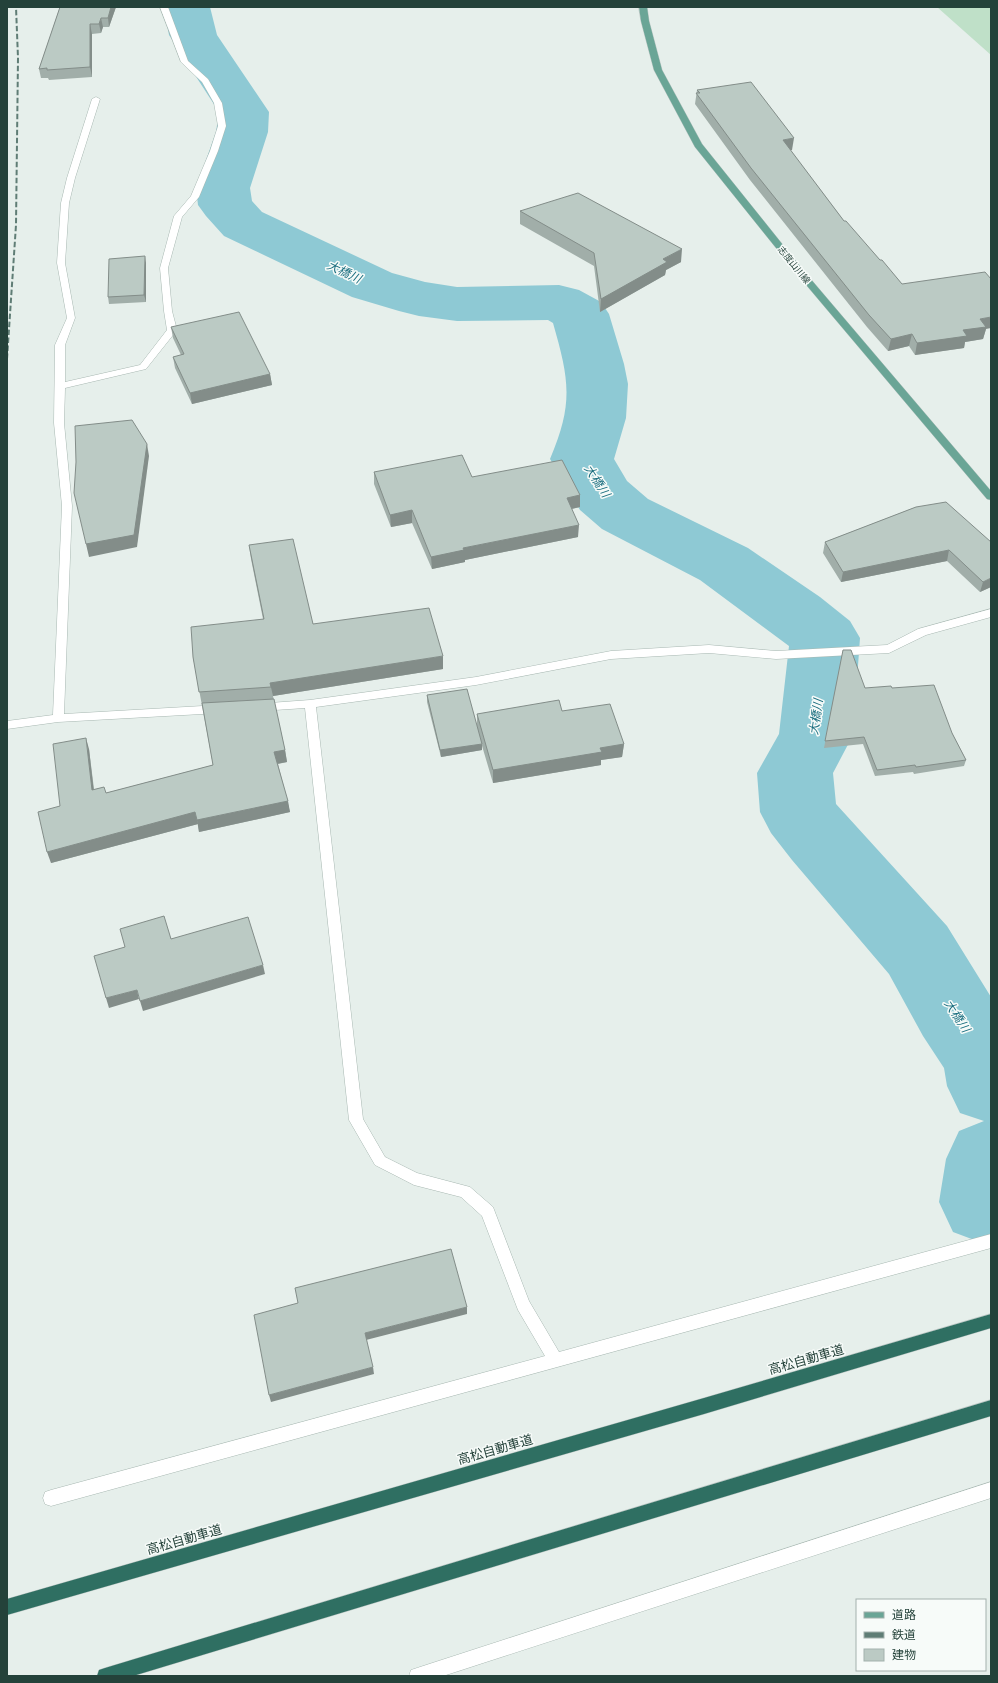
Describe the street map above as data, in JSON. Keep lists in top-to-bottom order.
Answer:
{
  "streets": {
    "highway": ["高松自動車道"],
    "main road": ["志度山川線"]
  },
  "water": ["大橋川"],
  "legend": ["道路", "鉄道", "建物"]
}
